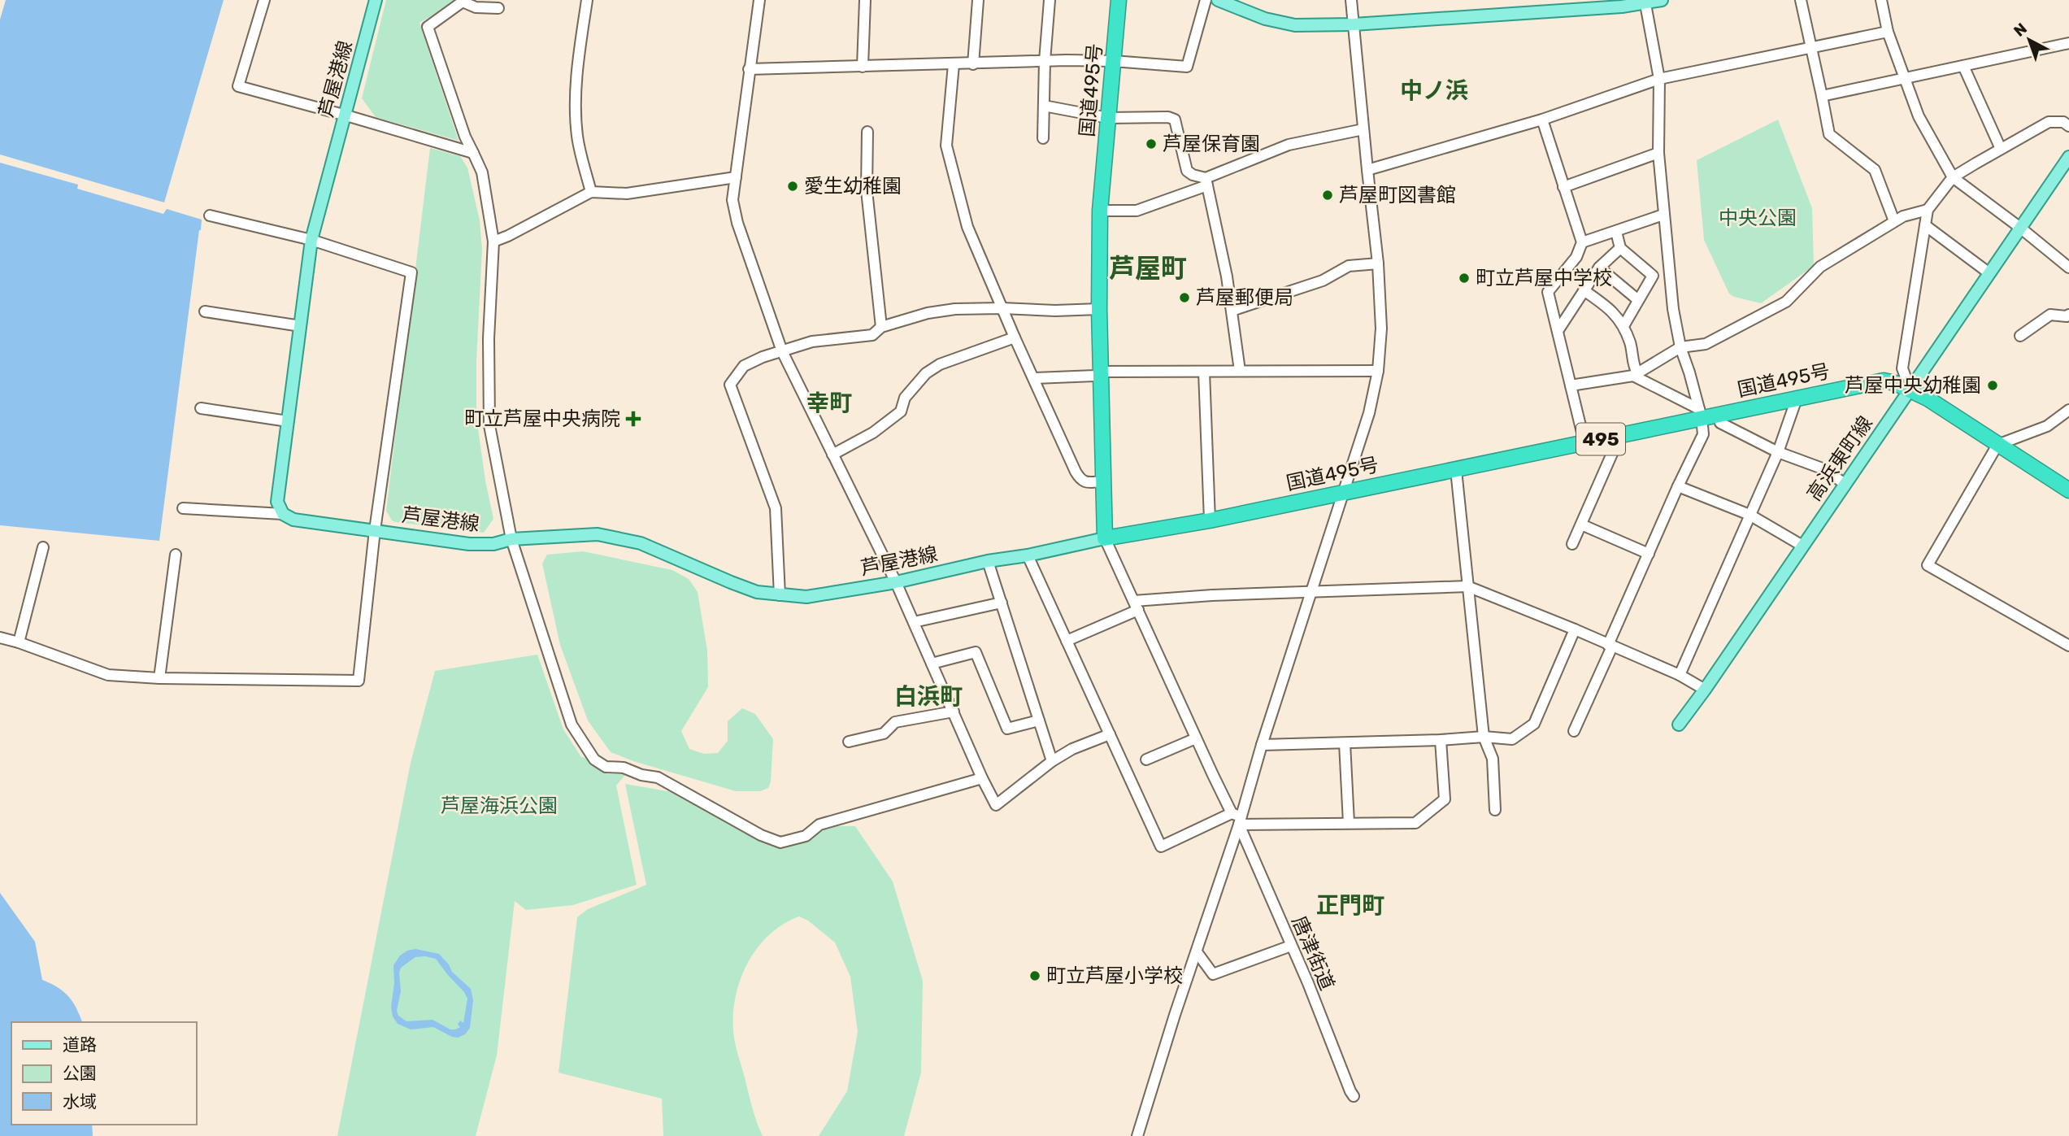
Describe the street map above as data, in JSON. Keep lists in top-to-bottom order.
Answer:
{
  "streets": {
    "highway": ["国道495号", "495"],
    "main road": ["芦屋港線", "高浜東町線"],
    "street": ["唐津街道"]
  },
  "crossings": [
    ["芦屋港線", "国道495号"],
    ["芦屋港線", "唐津街道"],
    ["国道495号", "高浜東町線"],
    ["国道495号", "唐津街道"]
  ],
  "districts": [
    "中ノ浜",
    "芦屋町",
    "幸町",
    "白浜町",
    "正門町"
  ],
  "parks": ["中央公園", "芦屋海浜公園"],
  "places": {
    "other": [
      "芦屋保育園",
      "愛生幼稚園",
      "芦屋町図書館",
      "町立芦屋中学校",
      "芦屋郵便局",
      "芦屋中央幼稚園",
      "町立芦屋小学校"
    ],
    "health": ["町立芦屋中央病院"]
  },
  "legend": ["道路", "公園", "水域"],
  "north": "top left"
}
